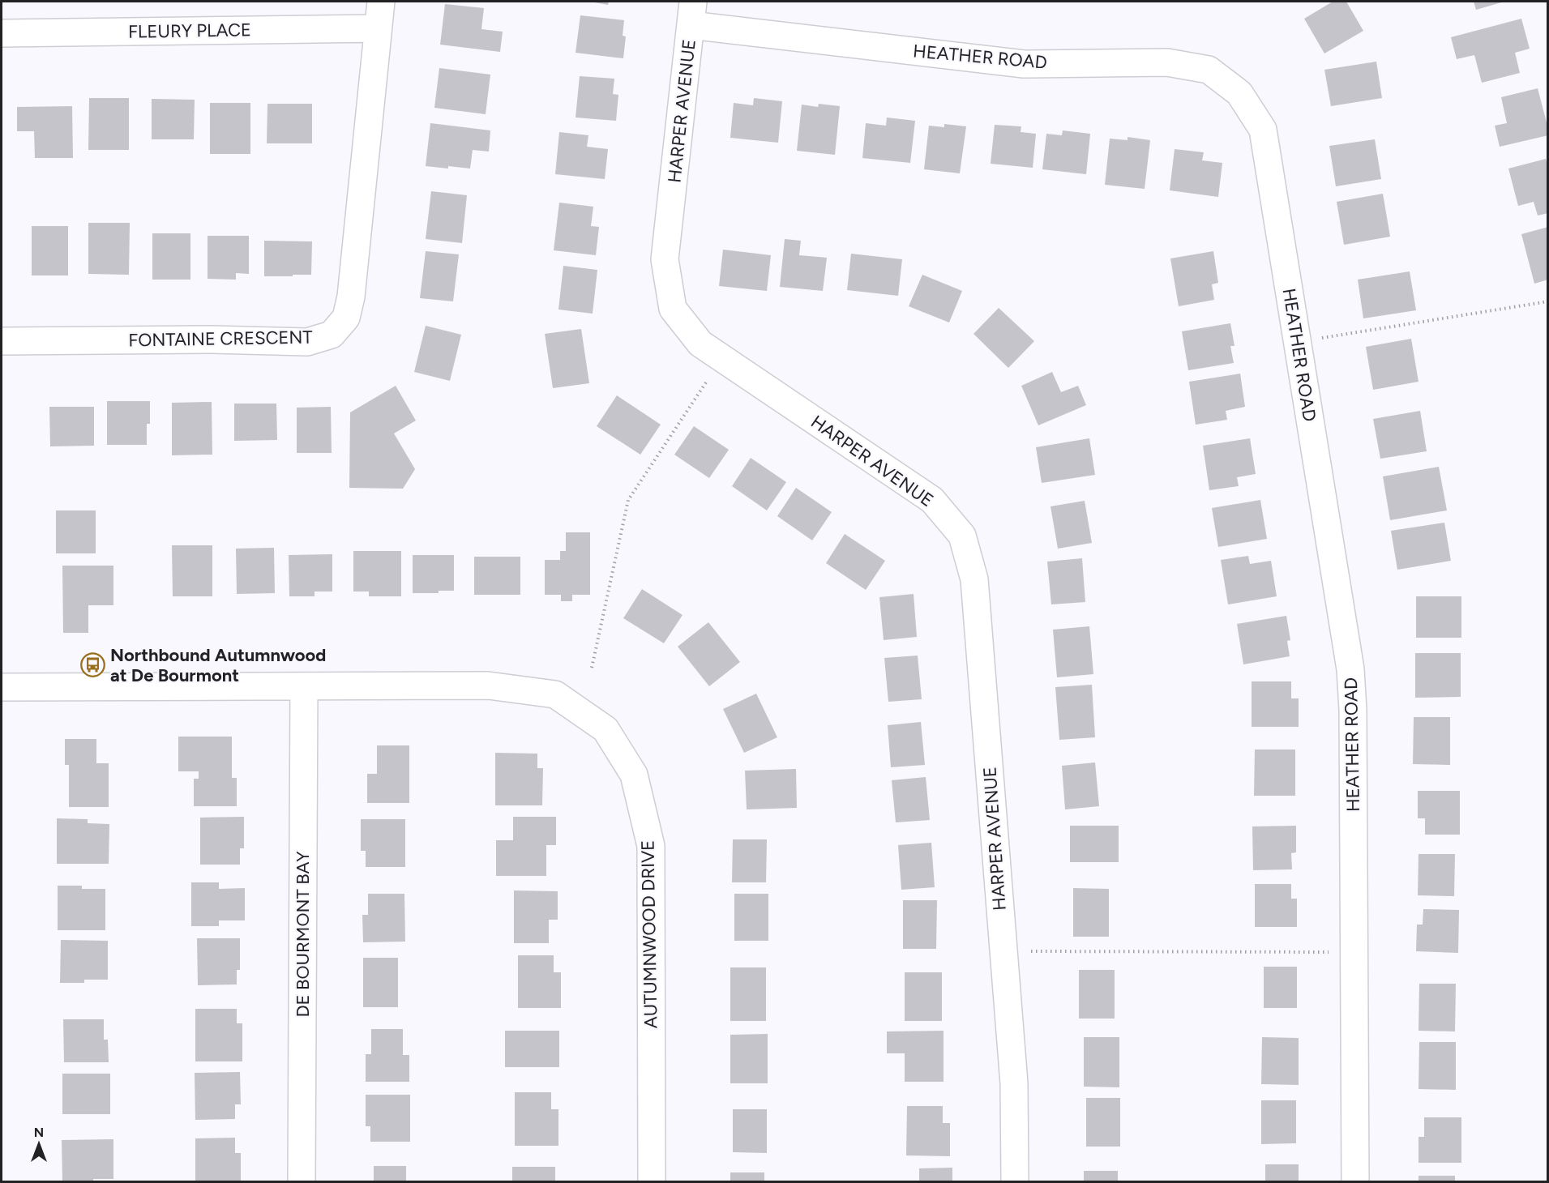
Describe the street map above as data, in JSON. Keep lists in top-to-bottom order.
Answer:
{
  "streets": {
    "street": [
      "FLEURY PLACE",
      "HEATHER ROAD",
      "HARPER AVENUE",
      "FONTAINE CRESCENT",
      "DE BOURMONT BAY",
      "AUTUMNWOOD DRIVE"
    ]
  },
  "crossings": [
    ["FLEURY PLACE", "FONTAINE CRESCENT"],
    ["HEATHER ROAD", "HARPER AVENUE"],
    ["DE BOURMONT BAY", "AUTUMNWOOD DRIVE"]
  ],
  "places": {
    "bus stop": ["Northbound Autumnwood at De Bourmont"]
  },
  "north": "top"
}
